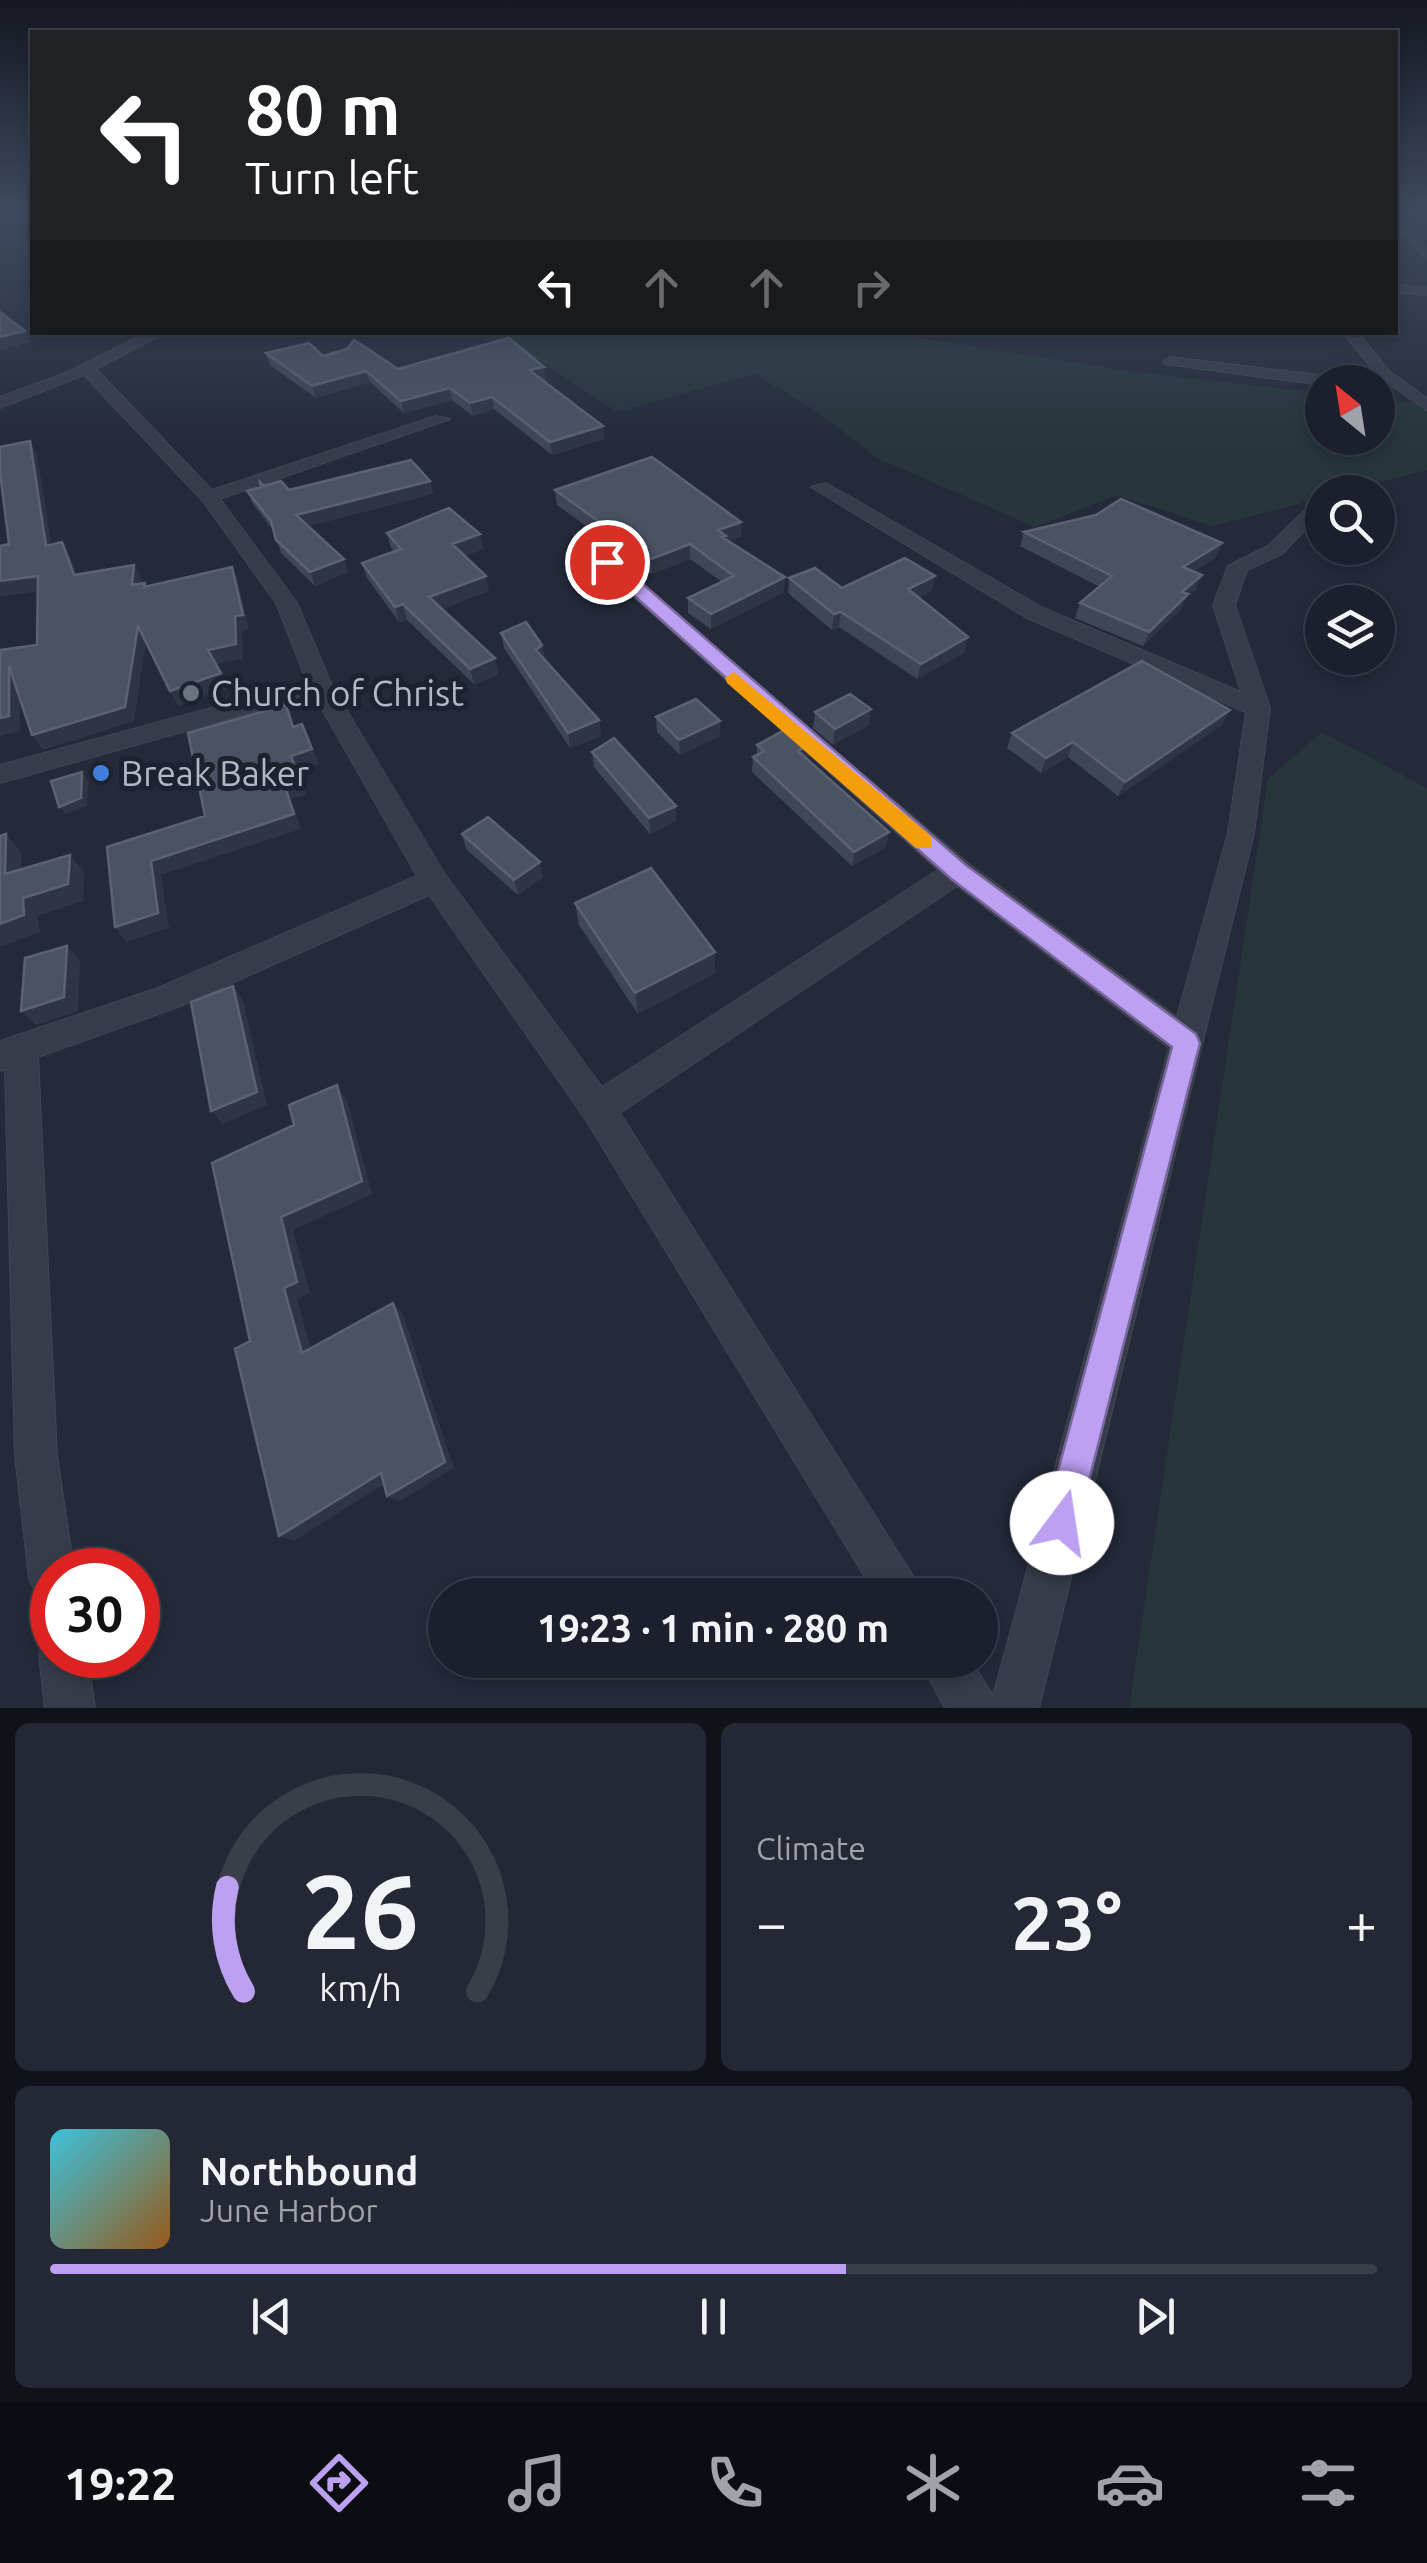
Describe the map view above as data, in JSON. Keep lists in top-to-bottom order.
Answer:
{
  "places": ["Church of Christ", "Break Baker"],
  "north": "top left",
  "page": {
    "turn": ["80 m", "Turn left"],
    "limit": "30",
    "trip": "19:23 · 1 min · 280 m",
    "tile": "Climate",
    "heat": ["−", "23°", "+"],
    "song": ["Northbound", "June Harbor"],
    "tabs": "19:22",
    "gauge": ["26", "km/h"]
  }
}
